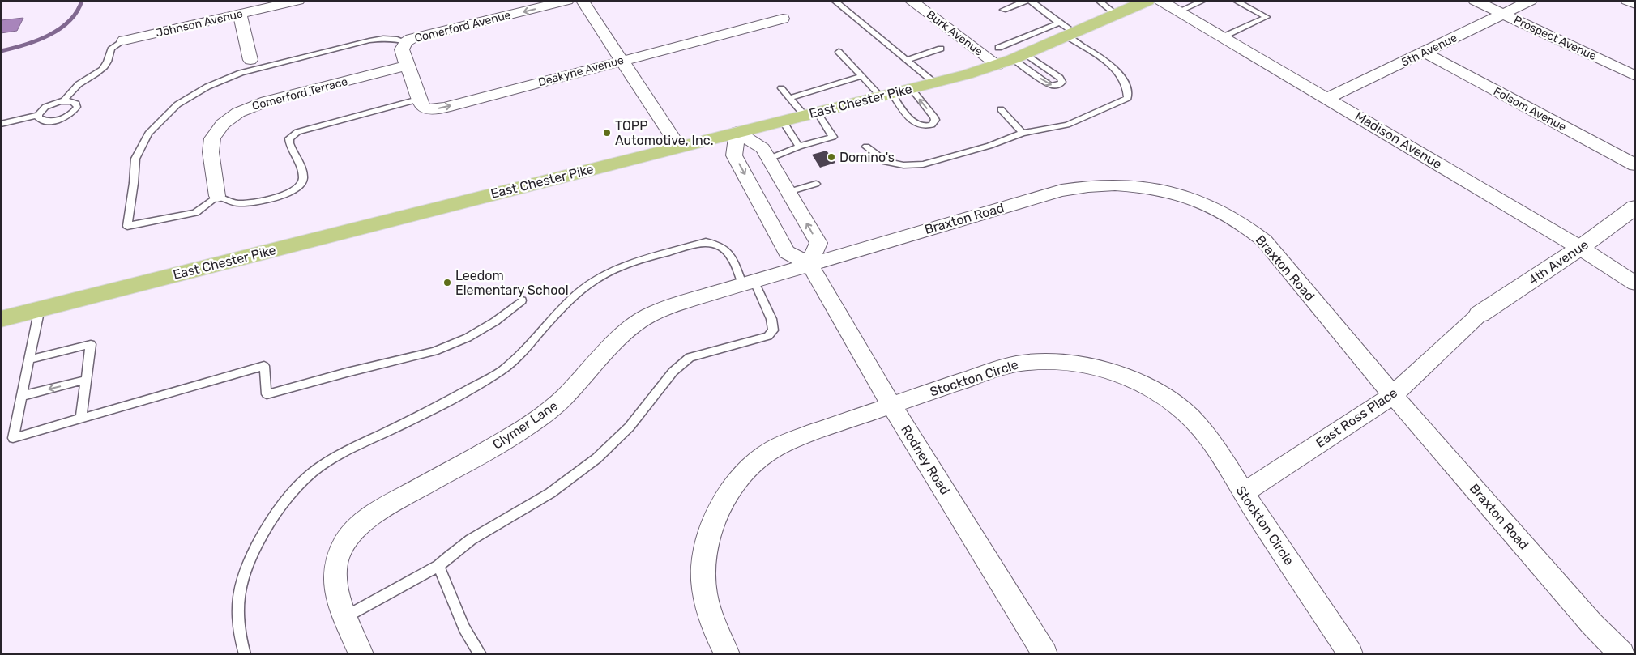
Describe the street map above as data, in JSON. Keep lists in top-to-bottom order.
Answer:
{
  "streets": {
    "main road": ["East Chester Pike"],
    "street": [
      "Johnson Avenue",
      "Comerford Avenue",
      "Burk Avenue",
      "Prospect Avenue",
      "5th Avenue",
      "Deakyne Avenue",
      "Comerford Terrace",
      "Folsom Avenue",
      "Madison Avenue",
      "Braxton Road",
      "4th Avenue",
      "Stockton Circle",
      "East Ross Place",
      "Clymer Lane",
      "Rodney Road"
    ]
  },
  "crossings": [
    ["Comerford Avenue", "Deakyne Avenue"],
    ["Comerford Avenue", "Comerford Terrace"],
    ["Burk Avenue", "East Chester Pike"],
    ["Prospect Avenue", "5th Avenue"],
    ["5th Avenue", "Folsom Avenue"],
    ["5th Avenue", "Madison Avenue"],
    ["Deakyne Avenue", "Comerford Terrace"],
    ["Madison Avenue", "4th Avenue"],
    ["Braxton Road", "East Ross Place"],
    ["Braxton Road", "Clymer Lane"],
    ["Braxton Road", "Rodney Road"],
    ["4th Avenue", "East Ross Place"],
    ["Stockton Circle", "East Ross Place"],
    ["Stockton Circle", "Rodney Road"],
    ["Clymer Lane", "Rodney Road"]
  ],
  "one_way": ["Comerford Avenue", "Deakyne Avenue"],
  "places": ["TOPP Automotive, Inc.", "Domino's", "Leedom Elementary School"]
}
